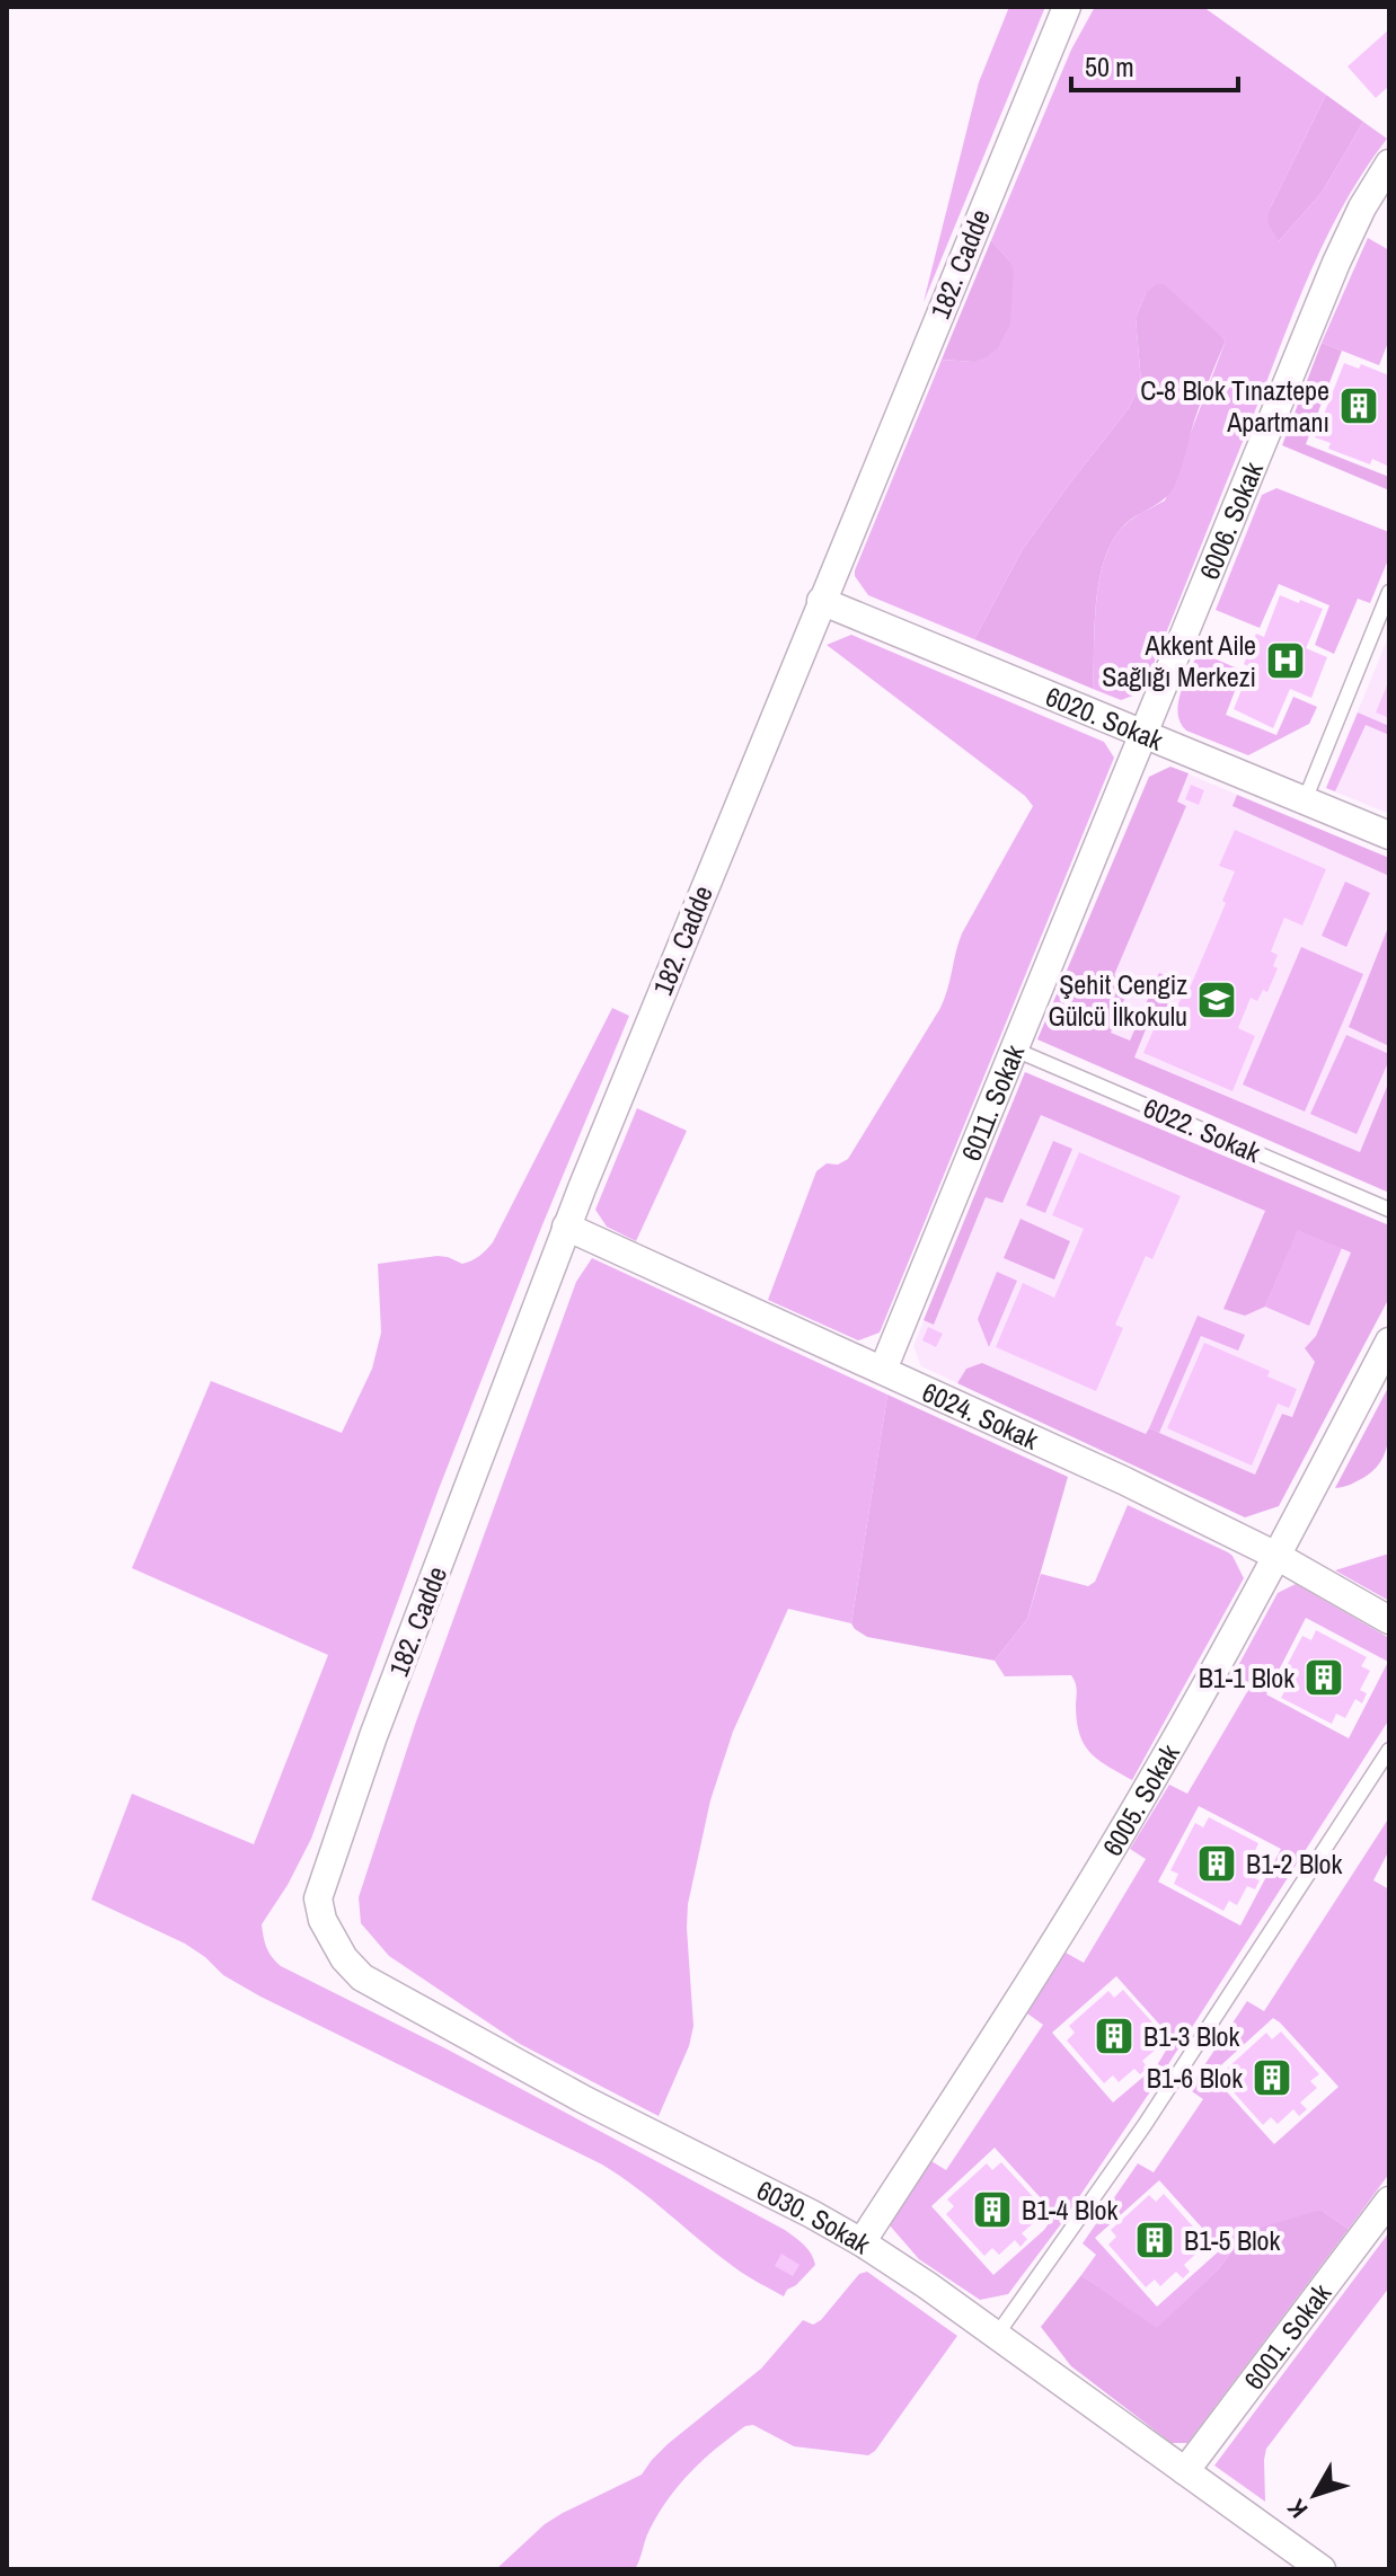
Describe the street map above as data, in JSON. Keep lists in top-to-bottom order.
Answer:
{
  "streets": {
    "street": [
      "182. Cadde",
      "6006. Sokak",
      "6020. Sokak",
      "6011. Sokak",
      "6024. Sokak",
      "6005. Sokak",
      "6030. Sokak",
      "6001. Sokak"
    ],
    "lane": ["6022. Sokak"]
  },
  "crossings": [
    ["182. Cadde", "6020. Sokak"],
    ["182. Cadde", "6024. Sokak"],
    ["182. Cadde", "6030. Sokak"],
    ["6006. Sokak", "6020. Sokak"],
    ["6006. Sokak", "6011. Sokak"],
    ["6020. Sokak", "6011. Sokak"],
    ["6011. Sokak", "6022. Sokak"],
    ["6011. Sokak", "6024. Sokak"],
    ["6024. Sokak", "6005. Sokak"],
    ["6005. Sokak", "6030. Sokak"],
    ["6030. Sokak", "6001. Sokak"]
  ],
  "places": {
    "building": [
      "C-8 Blok Tınaztepe Apartmanı",
      "B1-1 Blok",
      "B1-2 Blok",
      "B1-3 Blok",
      "B1-6 Blok",
      "B1-4 Blok",
      "B1-5 Blok"
    ],
    "hospital": ["Akkent Aile Sağlığı Merkezi"],
    "school or university": ["Şehit Cengiz Gülcü İlkokulu"]
  },
  "scale_bar": "50 m",
  "north": "bottom left"
}
